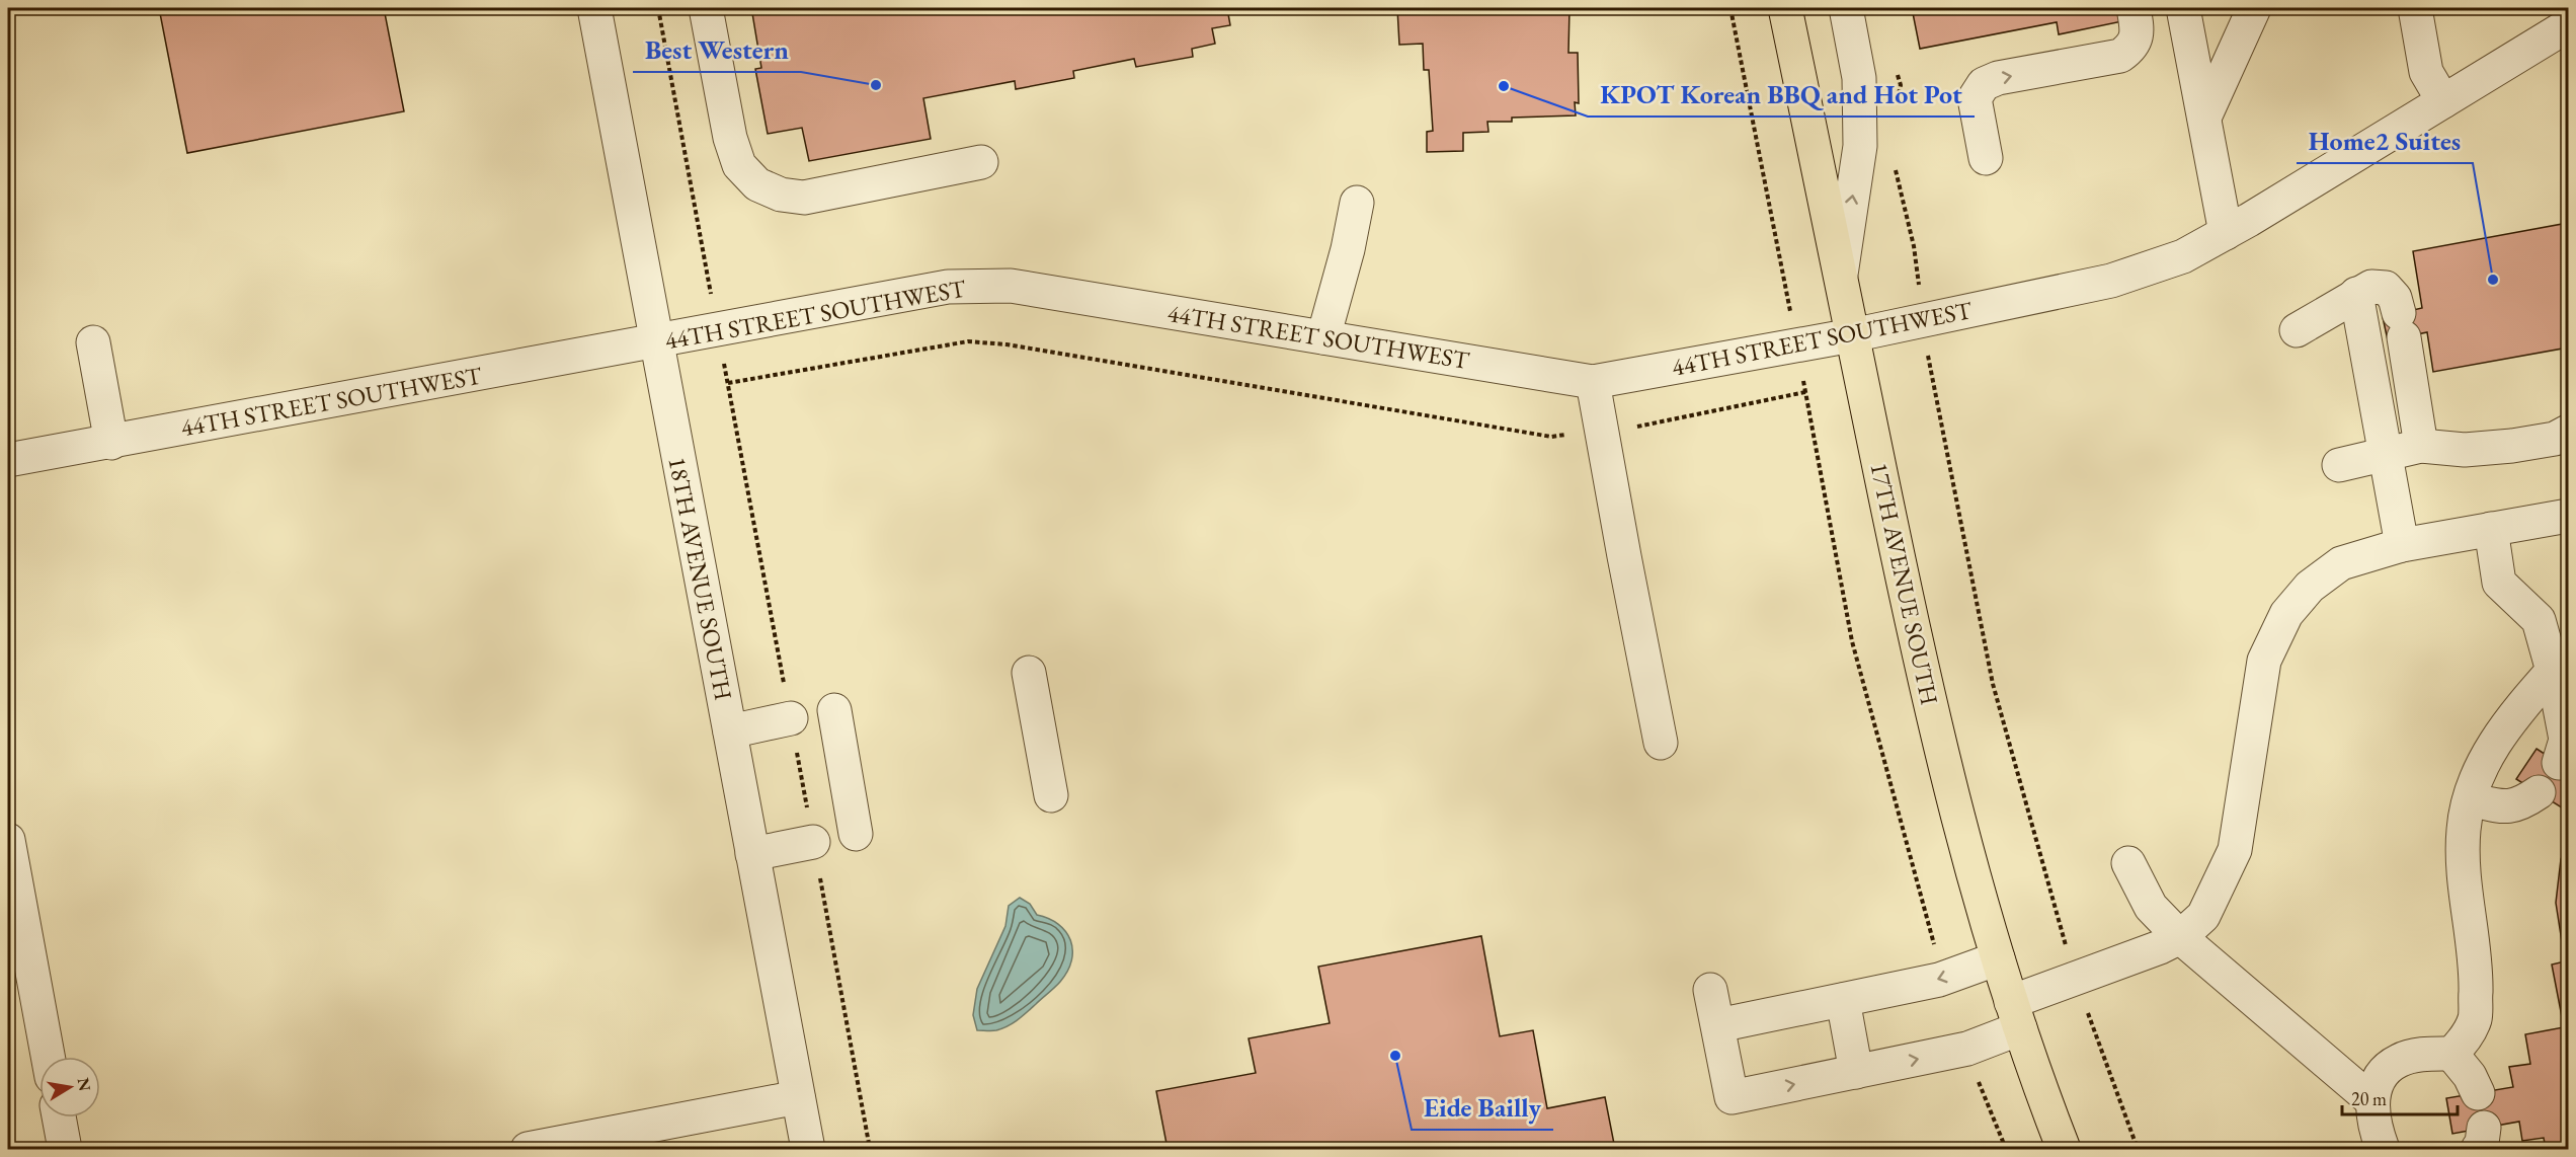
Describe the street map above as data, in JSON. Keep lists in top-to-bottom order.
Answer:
{
  "streets": {
    "main road": ["17TH AVENUE SOUTH"],
    "street": ["44TH STREET SOUTHWEST", "18TH AVENUE SOUTH"]
  },
  "crossings": [
    ["44TH STREET SOUTHWEST", "18TH AVENUE SOUTH"],
    ["44TH STREET SOUTHWEST", "17TH AVENUE SOUTH"]
  ],
  "places": [
    "Best Western",
    "KPOT Korean BBQ and Hot Pot",
    "Home2 Suites",
    "Eide Bailly"
  ],
  "scale_bar": "20 m",
  "north": "right"
}
